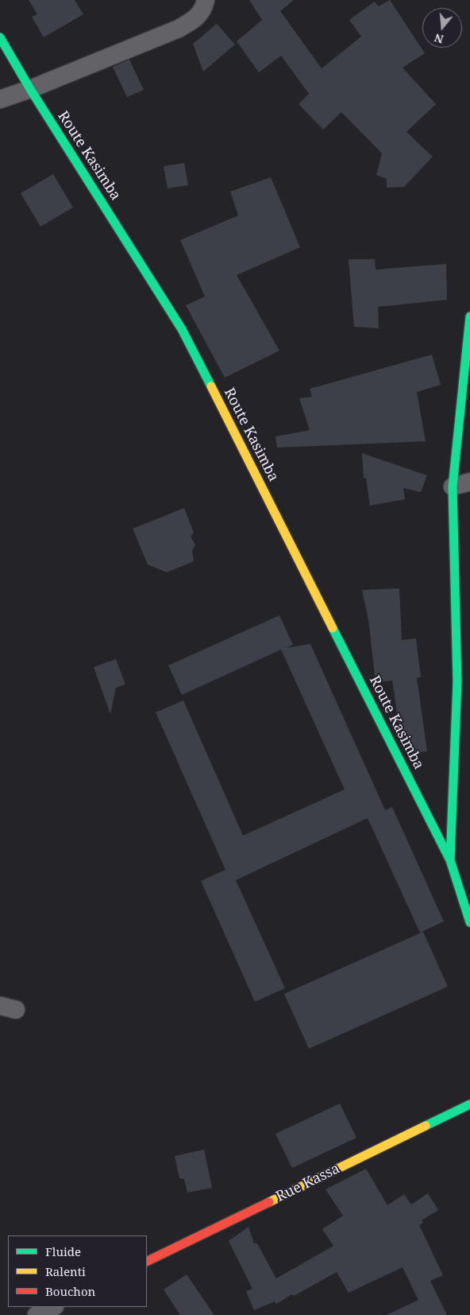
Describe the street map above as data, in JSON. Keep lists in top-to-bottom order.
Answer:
{
  "streets": {
    "street": ["Route Kasimba", "Rue Kassa"]
  },
  "legend": ["Fluide", "Ralenti", "Bouchon"],
  "north": "bottom"
}
